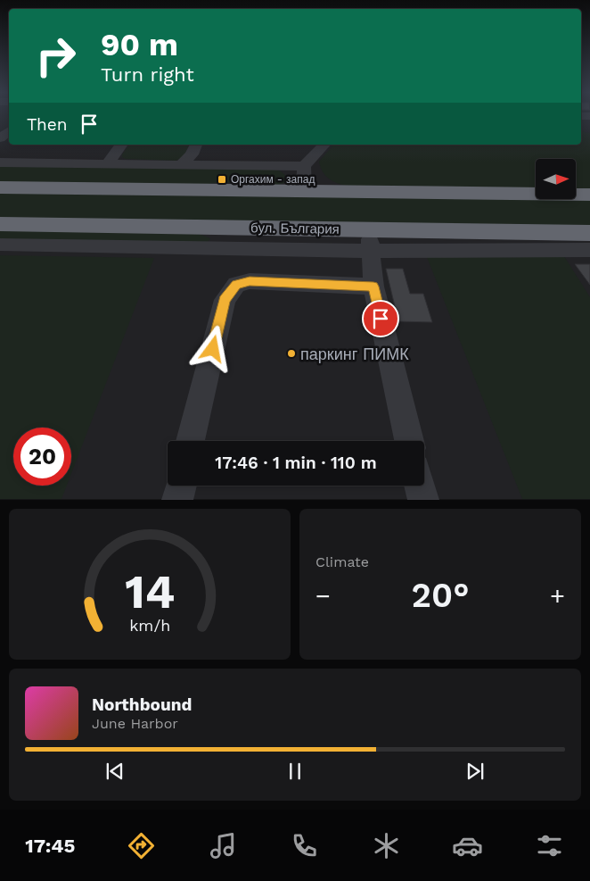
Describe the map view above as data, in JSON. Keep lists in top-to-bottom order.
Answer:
{
  "streets": {
    "highway": ["бул. България"]
  },
  "places": {
    "transit": ["Оргахим - запад"],
    "other": ["паркинг ПИМК"]
  },
  "north": "right",
  "page": {
    "turn": ["90 m", "Turn right"],
    "then": "Then",
    "limit": "20",
    "trip": "17:46 · 1 min · 110 m",
    "tile": "Climate",
    "heat": ["−", "20°", "+"],
    "song": ["Northbound", "June Harbor"],
    "tabs": "17:45",
    "gauge": ["14", "km/h"]
  }
}
